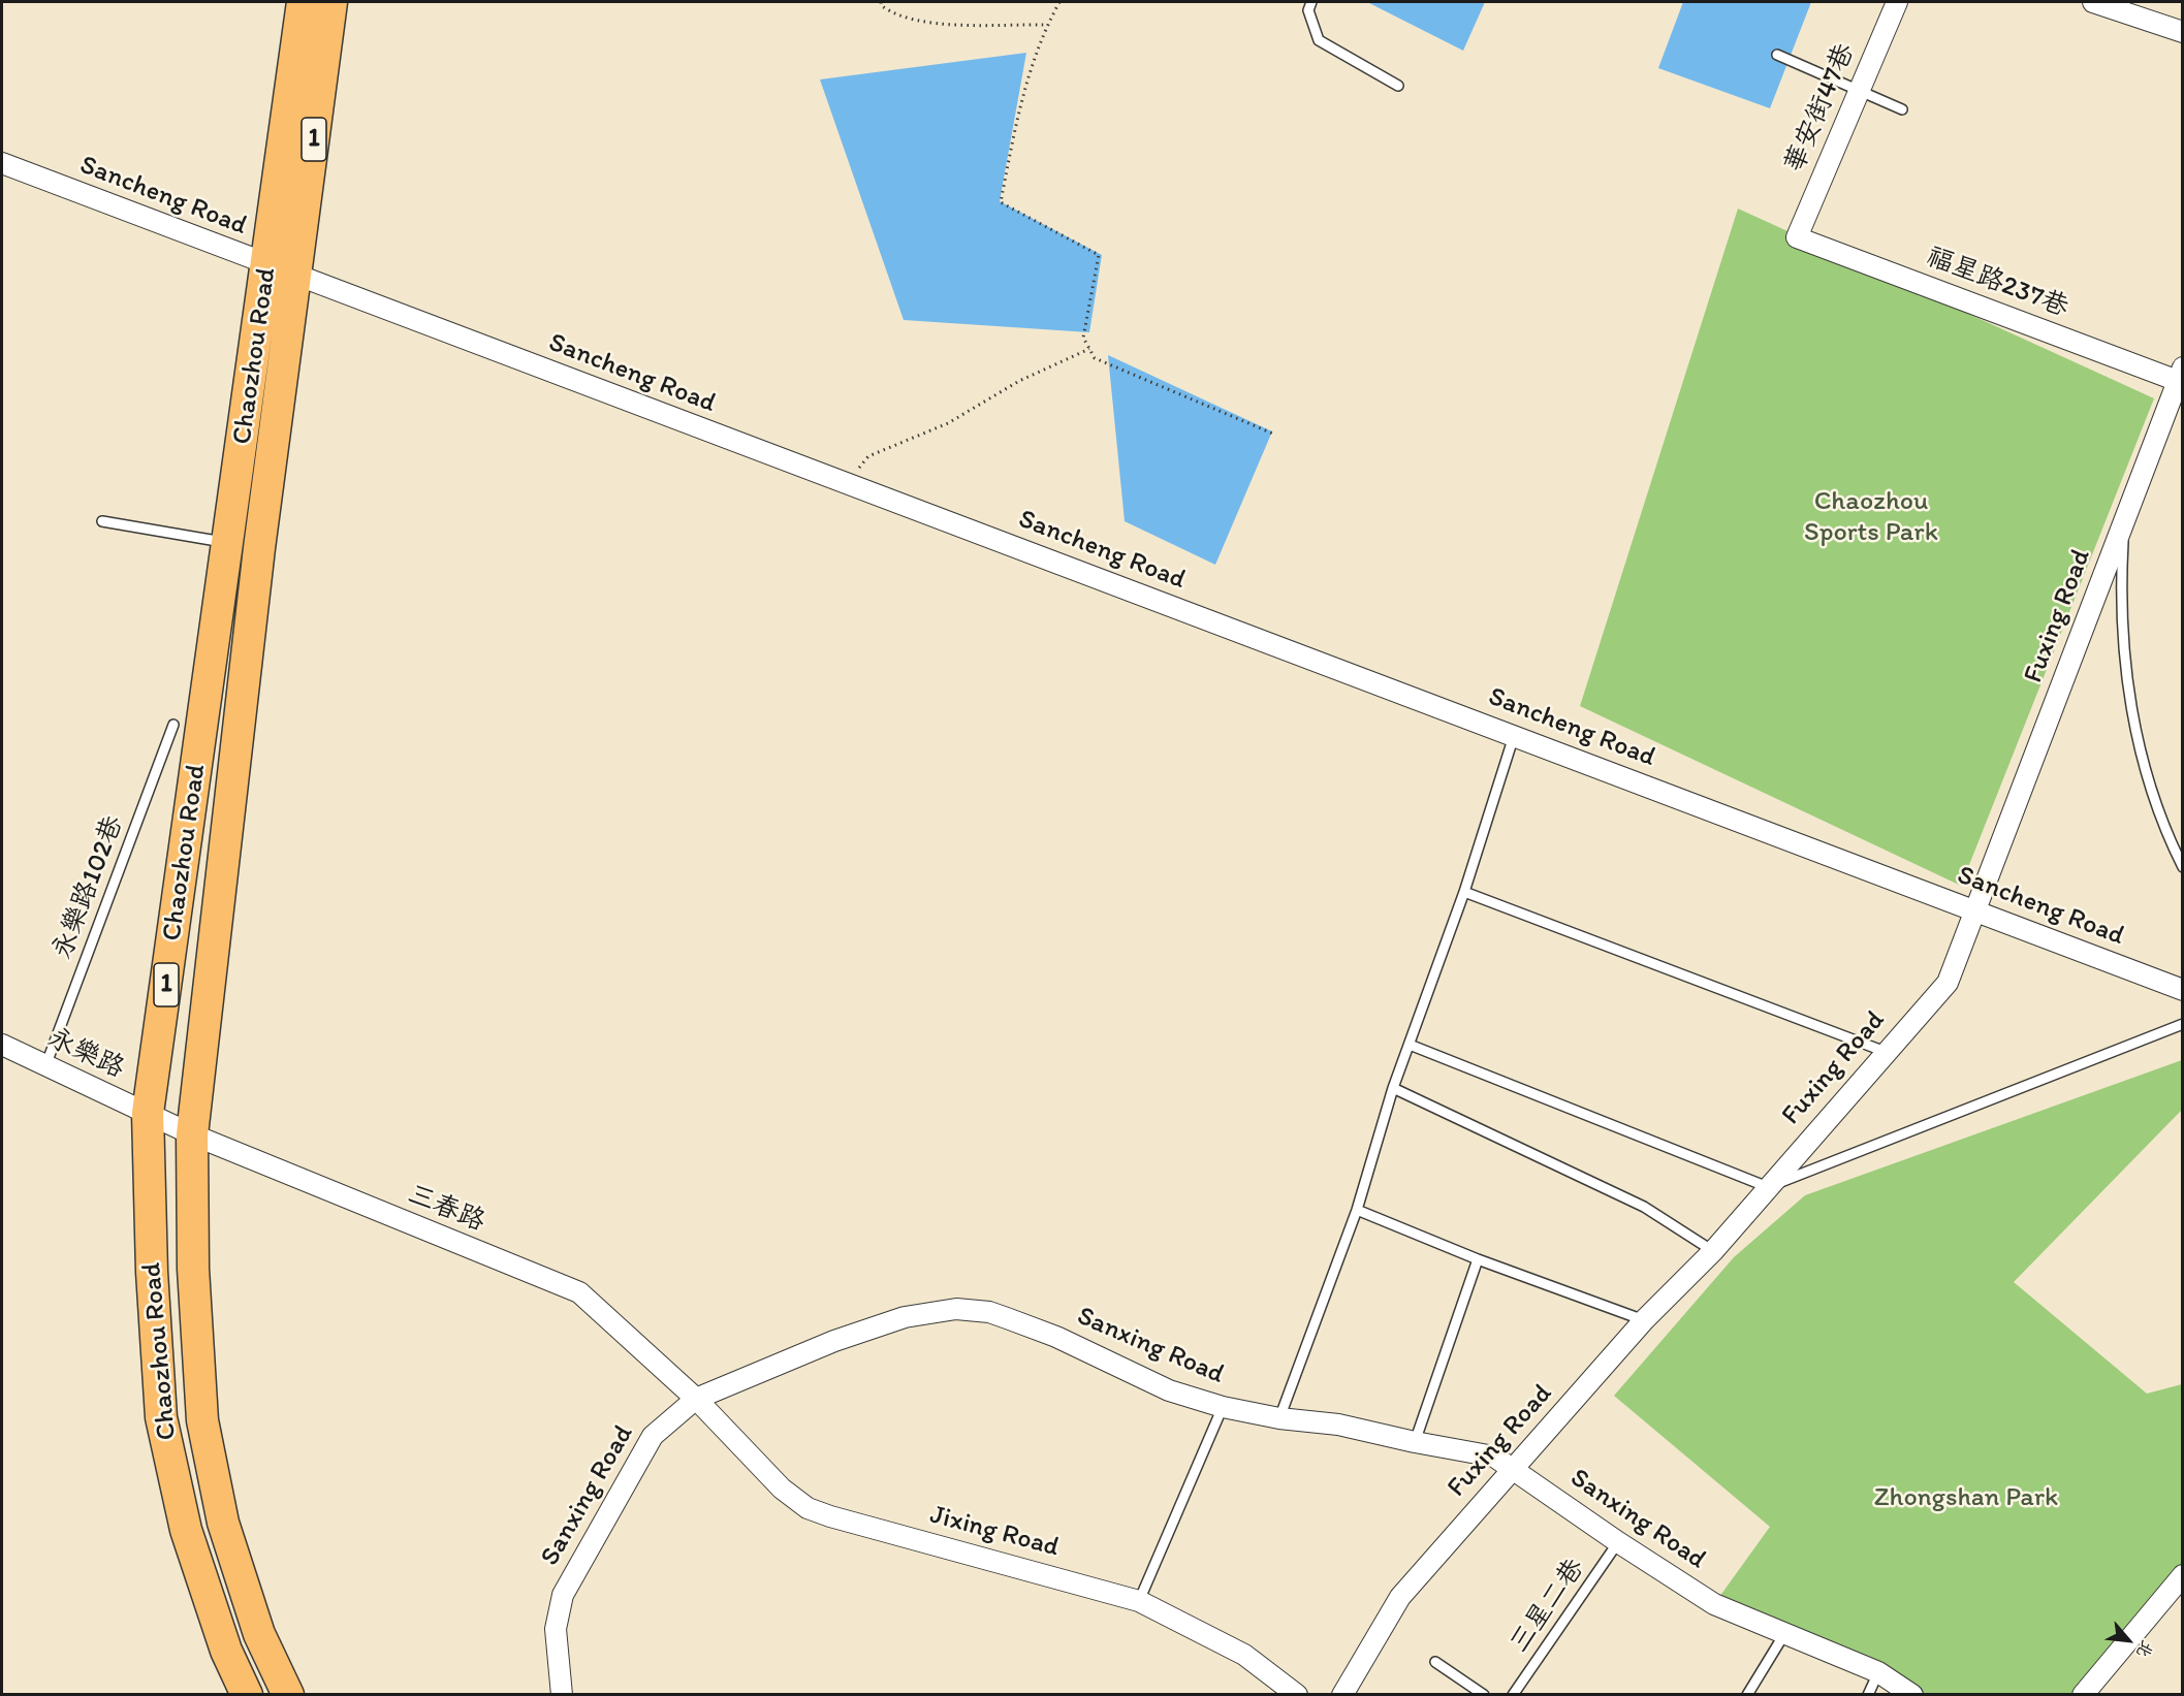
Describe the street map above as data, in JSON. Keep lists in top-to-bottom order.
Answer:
{
  "streets": {
    "main road": ["1", "Chaozhou Road"],
    "street": [
      "華安街47巷",
      "Sancheng Road",
      "福星路237巷",
      "Fuxing Road",
      "永樂路",
      "三春路",
      "Sanxing Road",
      "Jixing Road"
    ],
    "lane": ["永樂路102巷", "三星二巷"]
  },
  "crossings": [
    ["華安街47巷", "福星路237巷"],
    ["Sancheng Road", "Chaozhou Road"],
    ["Sancheng Road", "Fuxing Road"],
    ["福星路237巷", "Fuxing Road"],
    ["Chaozhou Road", "永樂路"],
    ["Chaozhou Road", "三春路"],
    ["Fuxing Road", "Sanxing Road"],
    ["永樂路102巷", "永樂路"],
    ["永樂路", "三春路"],
    ["三春路", "Sanxing Road"],
    ["三春路", "Jixing Road"],
    ["Sanxing Road", "Jixing Road"],
    ["Sanxing Road", "三星二巷"]
  ],
  "parks": ["Chaozhou Sports Park", "Zhongshan Park"],
  "north": "bottom right"
}
